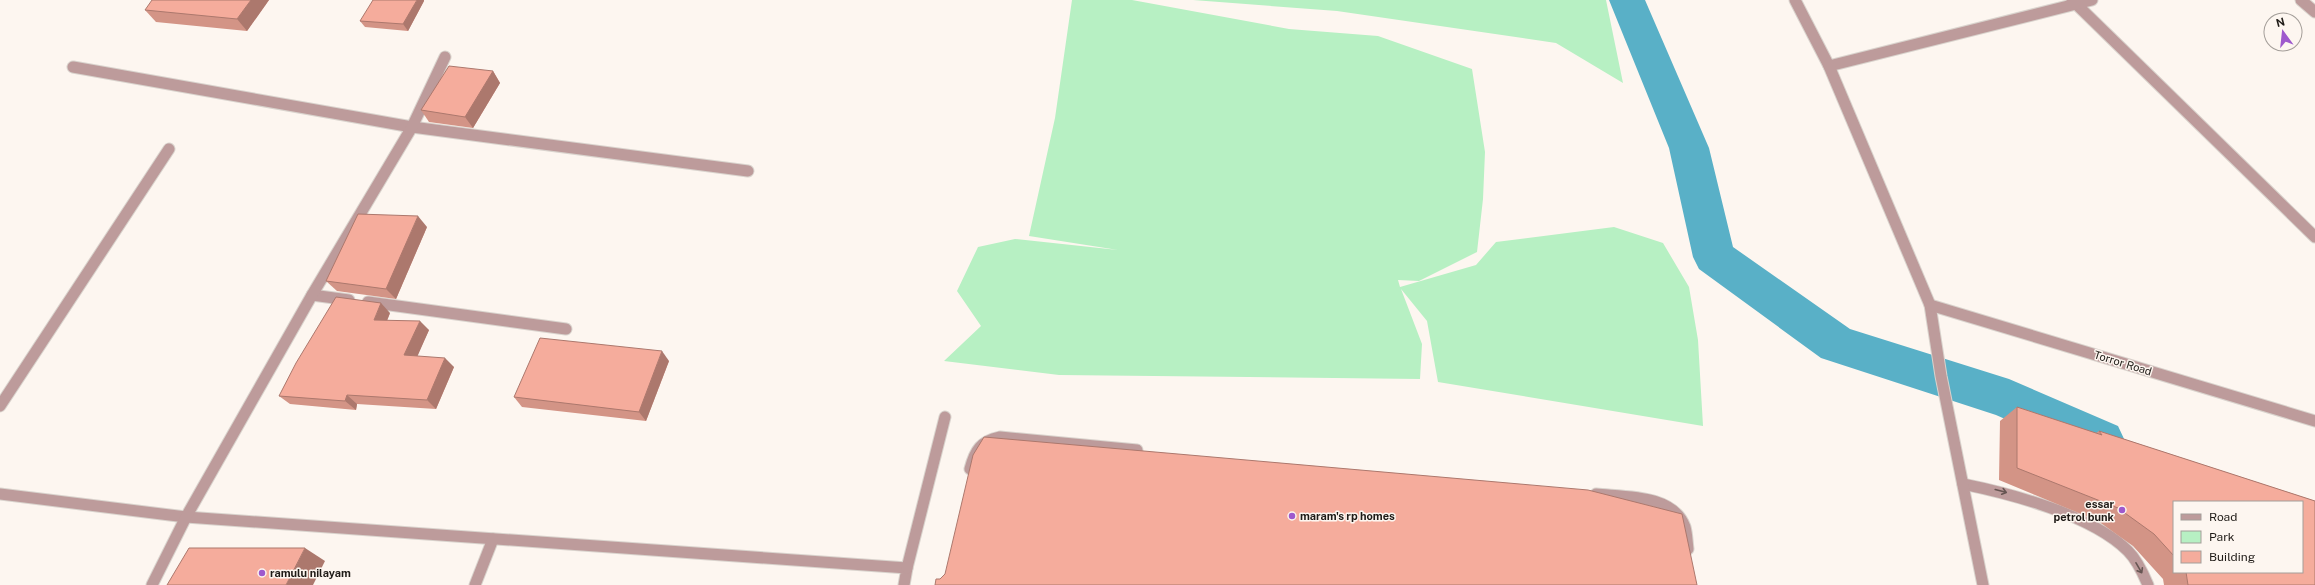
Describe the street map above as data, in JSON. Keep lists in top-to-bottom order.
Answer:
{
  "streets": {
    "street": ["Torror Road"]
  },
  "places": ["essar petrol bunk", "maram's rp homes", "ramulu nilayam"],
  "legend": ["Road", "Park", "Building"],
  "north": "top"
}
